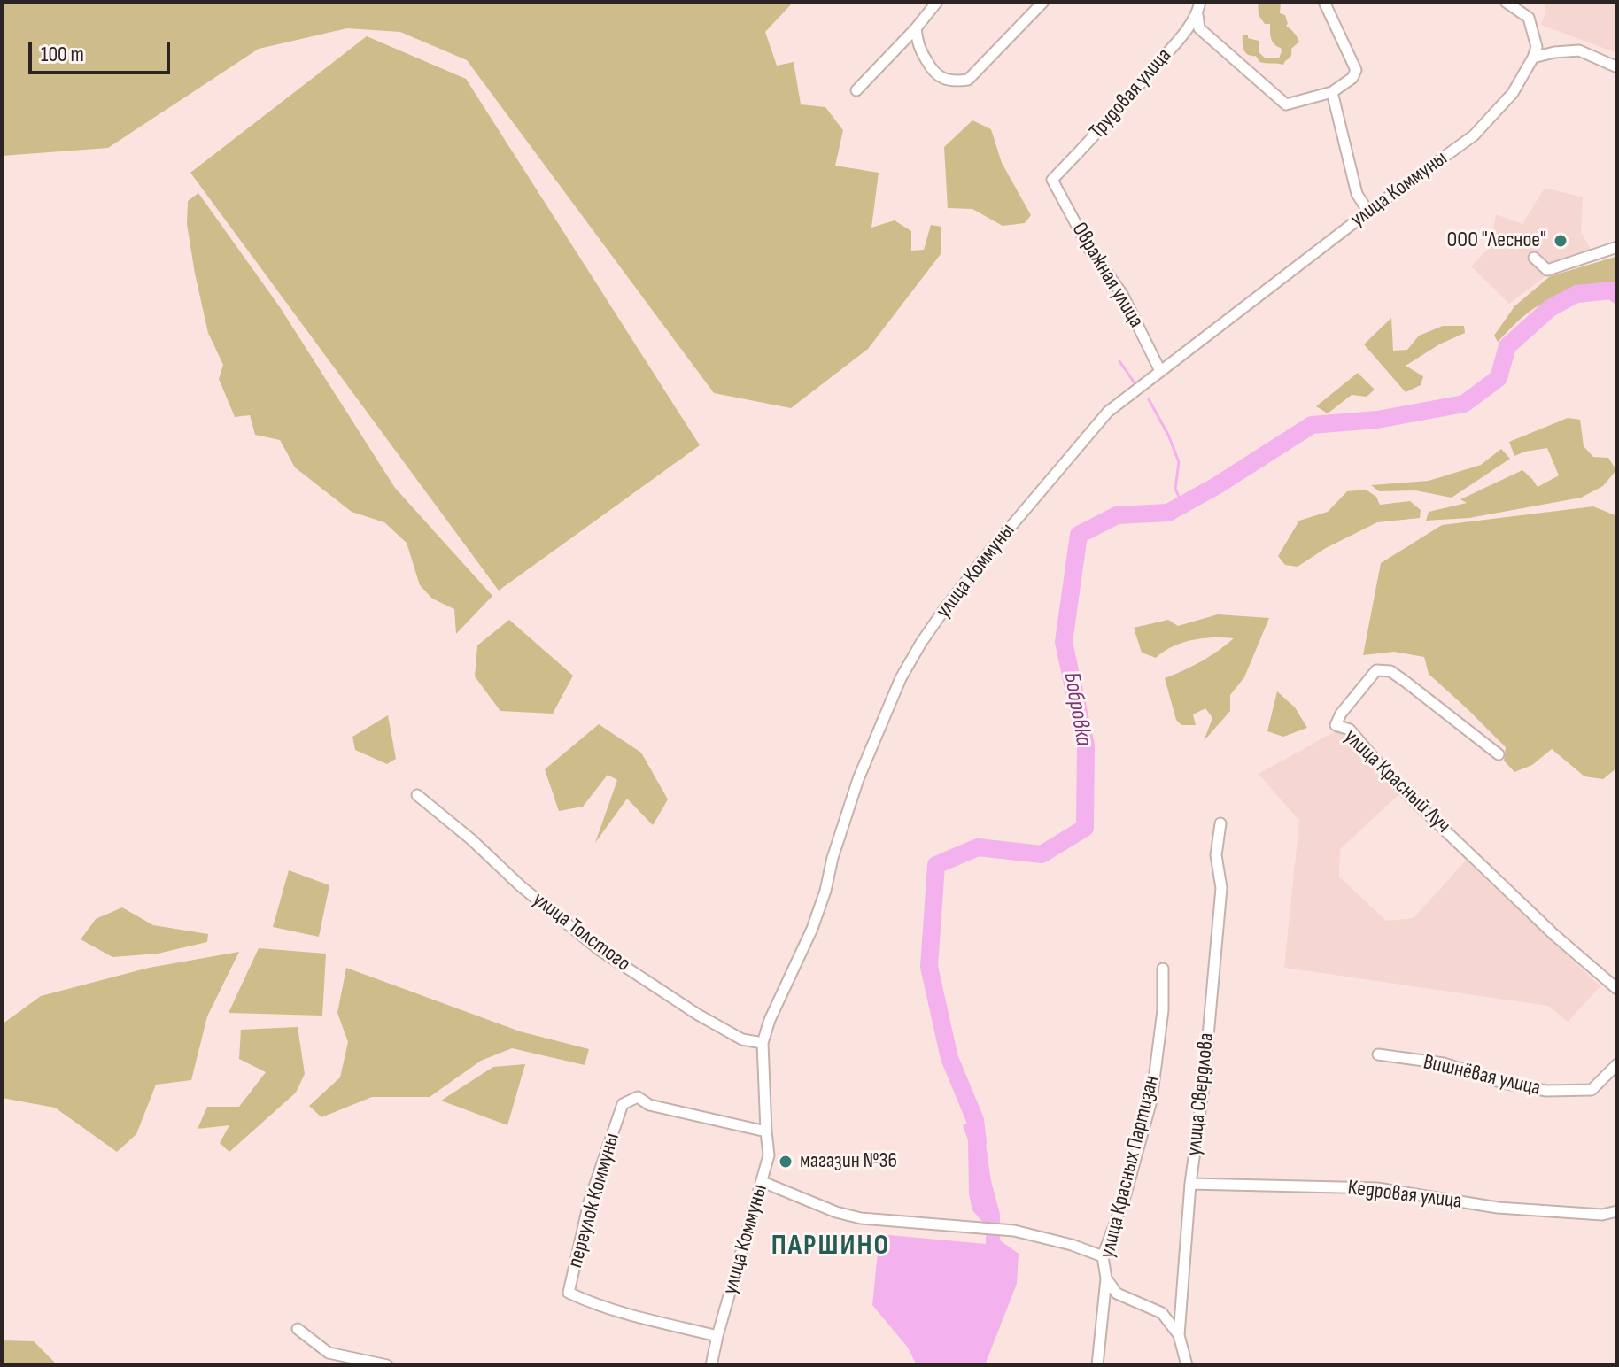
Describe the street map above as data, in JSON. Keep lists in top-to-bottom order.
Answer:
{
  "streets": {
    "street": [
      "Трудовая улица",
      "улица Коммуны",
      "Овражная улица",
      "улица Красный Луч",
      "улица Толстого",
      "Вишнёвая улица",
      "улица Свердлова",
      "улица Красных Партизан",
      "Кедровая улица",
      "переулок Коммуны"
    ]
  },
  "crossings": [
    ["Трудовая улица", "Овражная улица"],
    ["улица Коммуны", "Овражная улица"],
    ["улица Коммуны", "улица Толстого"],
    ["улица Коммуны", "переулок Коммуны"],
    ["улица Свердлова", "Кедровая улица"]
  ],
  "districts": ["ПАРШИНО"],
  "water": ["Бобровка"],
  "places": ["ООО \"Лесное\"", "магазин №36"],
  "scale_bar": "100 m"
}
